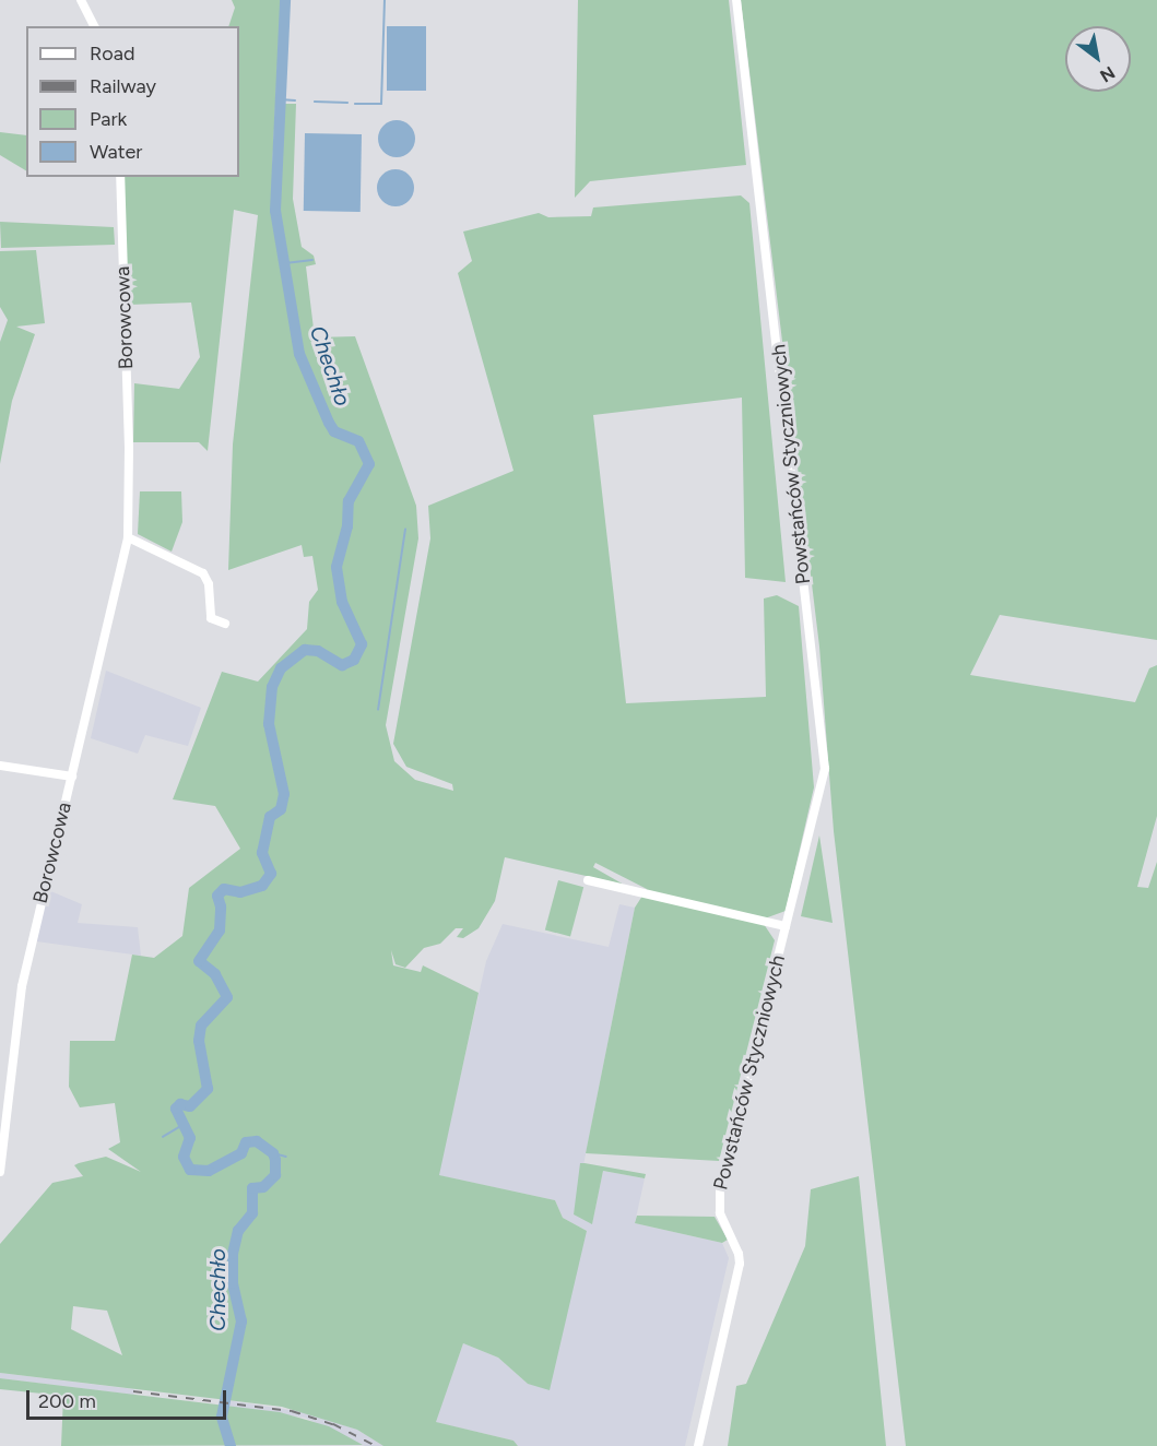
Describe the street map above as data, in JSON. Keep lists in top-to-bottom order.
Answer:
{
  "streets": {
    "street": ["Borowcowa", "Powstańców Styczniowych"]
  },
  "water": ["Chechło"],
  "legend": [
    "Road",
    "Railway",
    "Park",
    "Water"
  ],
  "scale_bar": "200 m",
  "north": "bottom right"
}
